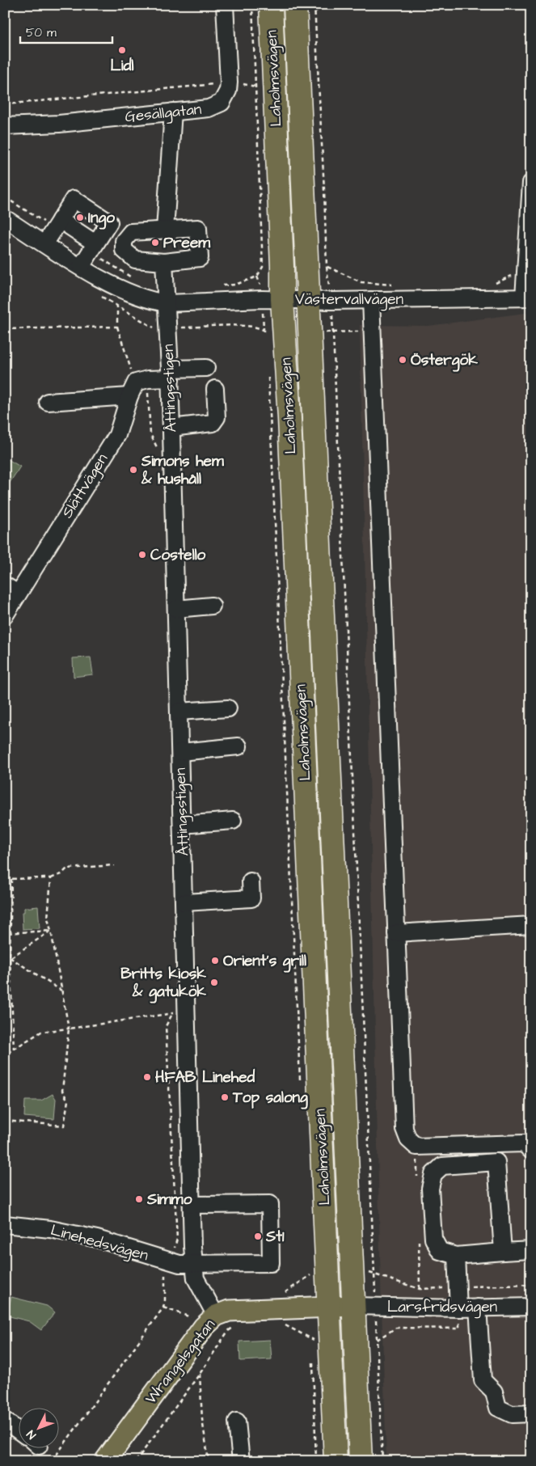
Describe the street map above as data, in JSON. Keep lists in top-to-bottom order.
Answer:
{
  "streets": {
    "highway": ["Laholmsvägen"],
    "main road": ["Wrangelsgatan"],
    "street": [
      "Gesällgatan",
      "Västervallvägen",
      "Åttingsstigen",
      "Slättvägen",
      "Linehedsvägen",
      "Larsfridsvägen"
    ]
  },
  "crossings": [
    ["Laholmsvägen", "Västervallvägen"],
    ["Laholmsvägen", "Larsfridsvägen"],
    ["Laholmsvägen", "Wrangelsgatan"],
    ["Västervallvägen", "Åttingsstigen"],
    ["Åttingsstigen", "Linehedsvägen"],
    ["Åttingsstigen", "Wrangelsgatan"],
    ["Larsfridsvägen", "Wrangelsgatan"]
  ],
  "places": [
    "Lidl",
    "Ingo",
    "Preem",
    "Östergök",
    "Simons hem & hushåll",
    "Costello",
    "Orient's grill",
    "Britts kiosk & gatukök",
    "HFAB Linehed",
    "Top salong",
    "Simmo",
    "St1"
  ],
  "scale_bar": "50 m",
  "north": "bottom left"
}
